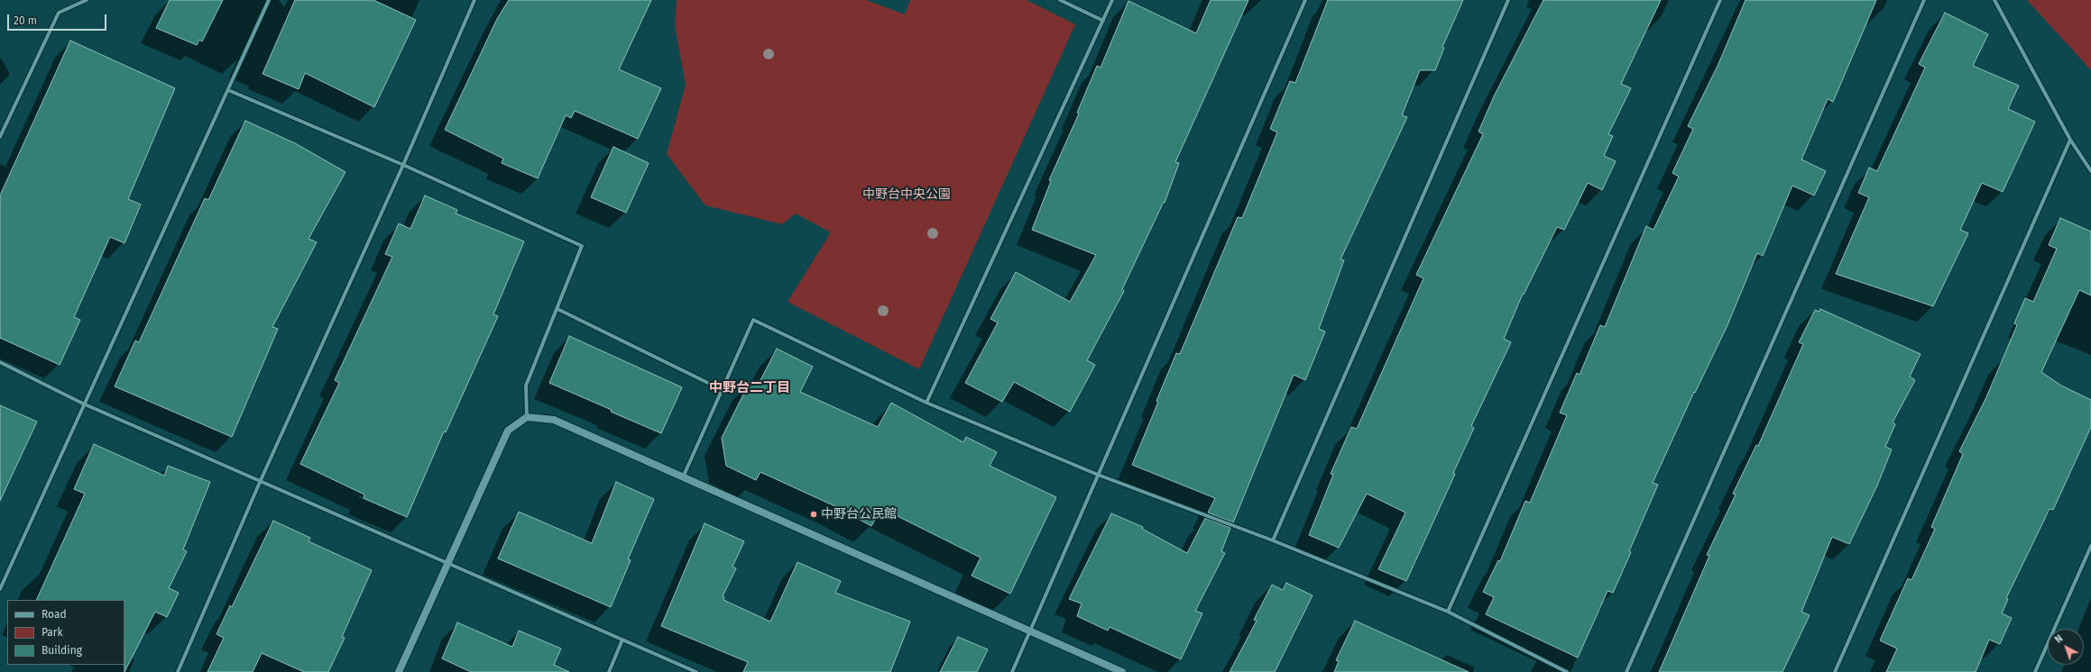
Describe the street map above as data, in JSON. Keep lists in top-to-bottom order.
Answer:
{
  "districts": ["中野台二丁目"],
  "parks": ["中野台中央公園"],
  "places": ["中野台公民館"],
  "legend": ["Road", "Park", "Building"],
  "scale_bar": "20 m",
  "north": "top left"
}
